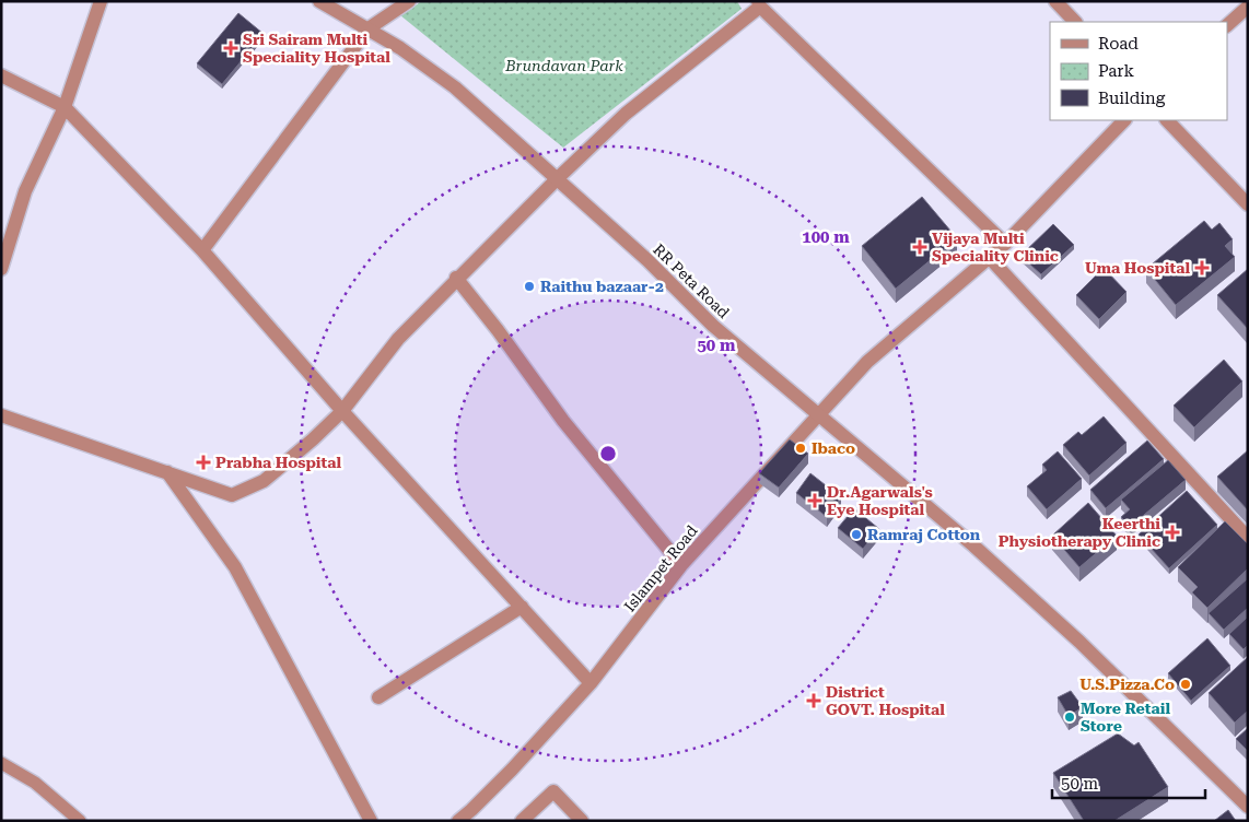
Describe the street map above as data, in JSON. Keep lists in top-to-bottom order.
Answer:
{
  "streets": {
    "street": ["RR Peta Road", "Islampet Road"]
  },
  "crossings": [
    ["RR Peta Road", "Islampet Road"]
  ],
  "parks": ["Brundavan Park"],
  "places": {
    "health": [
      "Sri Sairam Multi Speciality Hospital",
      "Vijaya Multi Speciality Clinic",
      "Uma Hospital",
      "Prabha Hospital",
      "Dr.Agarwals's Eye Hospital",
      "Keerthi Physiotherapy Clinic",
      "District GOVT. Hospital"
    ],
    "other": [
      "Raithu bazaar-2",
      "Ibaco",
      "Ramraj Cotton",
      "U.S.Pizza.Co",
      "More Retail Store"
    ]
  },
  "legend": ["Road", "Park", "Building"],
  "scale_bar": "50 m",
  "rings": ["100 m", "50 m"]
}
